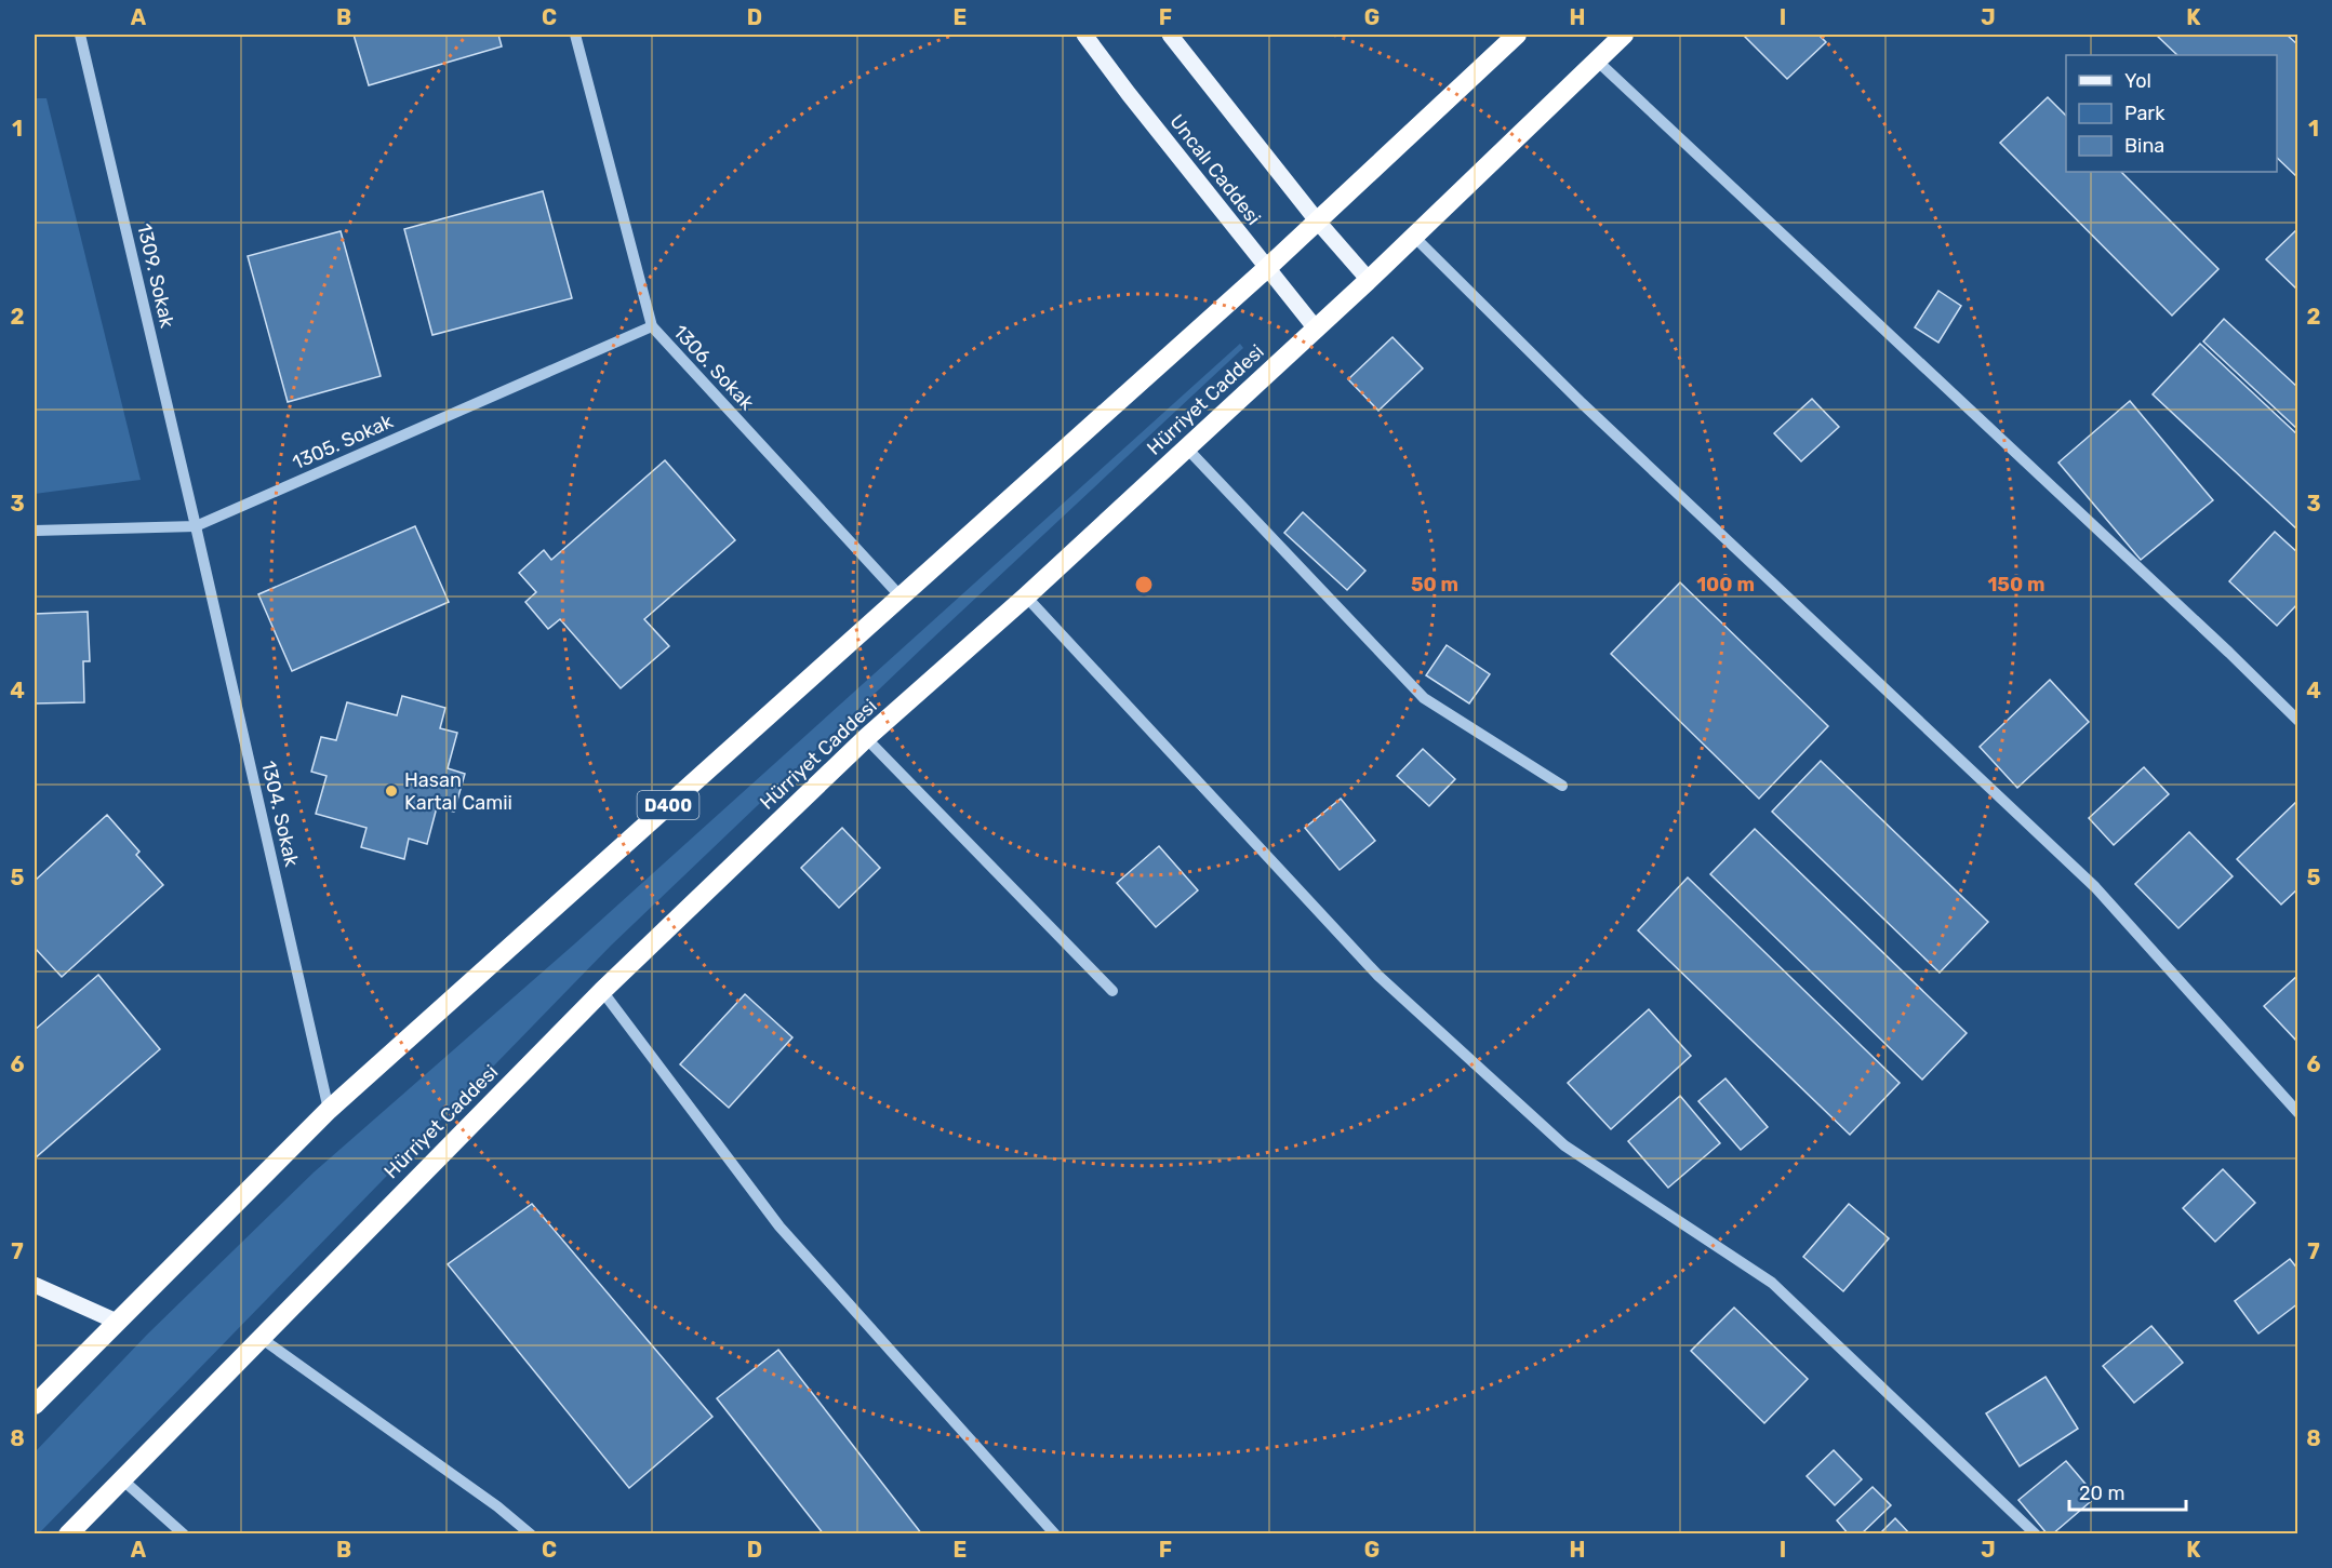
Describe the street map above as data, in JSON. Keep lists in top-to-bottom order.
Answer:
{
  "streets": {
    "highway": ["Hürriyet Caddesi", "D400"],
    "main road": ["Uncalı Caddesi"],
    "street": [
      "1309. Sokak",
      "1306. Sokak",
      "1305. Sokak",
      "1304. Sokak"
    ]
  },
  "crossings": [
    ["Uncalı Caddesi", "Hürriyet Caddesi"],
    ["Uncalı Caddesi", "D400"],
    ["1309. Sokak", "1305. Sokak"],
    ["1309. Sokak", "1304. Sokak"],
    ["1306. Sokak", "1305. Sokak"],
    ["1306. Sokak", "D400"],
    ["1305. Sokak", "1304. Sokak"],
    ["D400", "1304. Sokak"]
  ],
  "places": ["Hasan Kartal Camii"],
  "legend": ["Yol", "Park", "Bina"],
  "scale_bar": "20 m",
  "grid": {
    "columns": [
      "A",
      "B",
      "C",
      "D",
      "E",
      "F",
      "G",
      "H",
      "I",
      "J",
      "K"
    ],
    "rows": [
      "1",
      "2",
      "3",
      "4",
      "5",
      "6",
      "7",
      "8"
    ]
  },
  "rings": ["50 m", "100 m", "150 m"]
}
